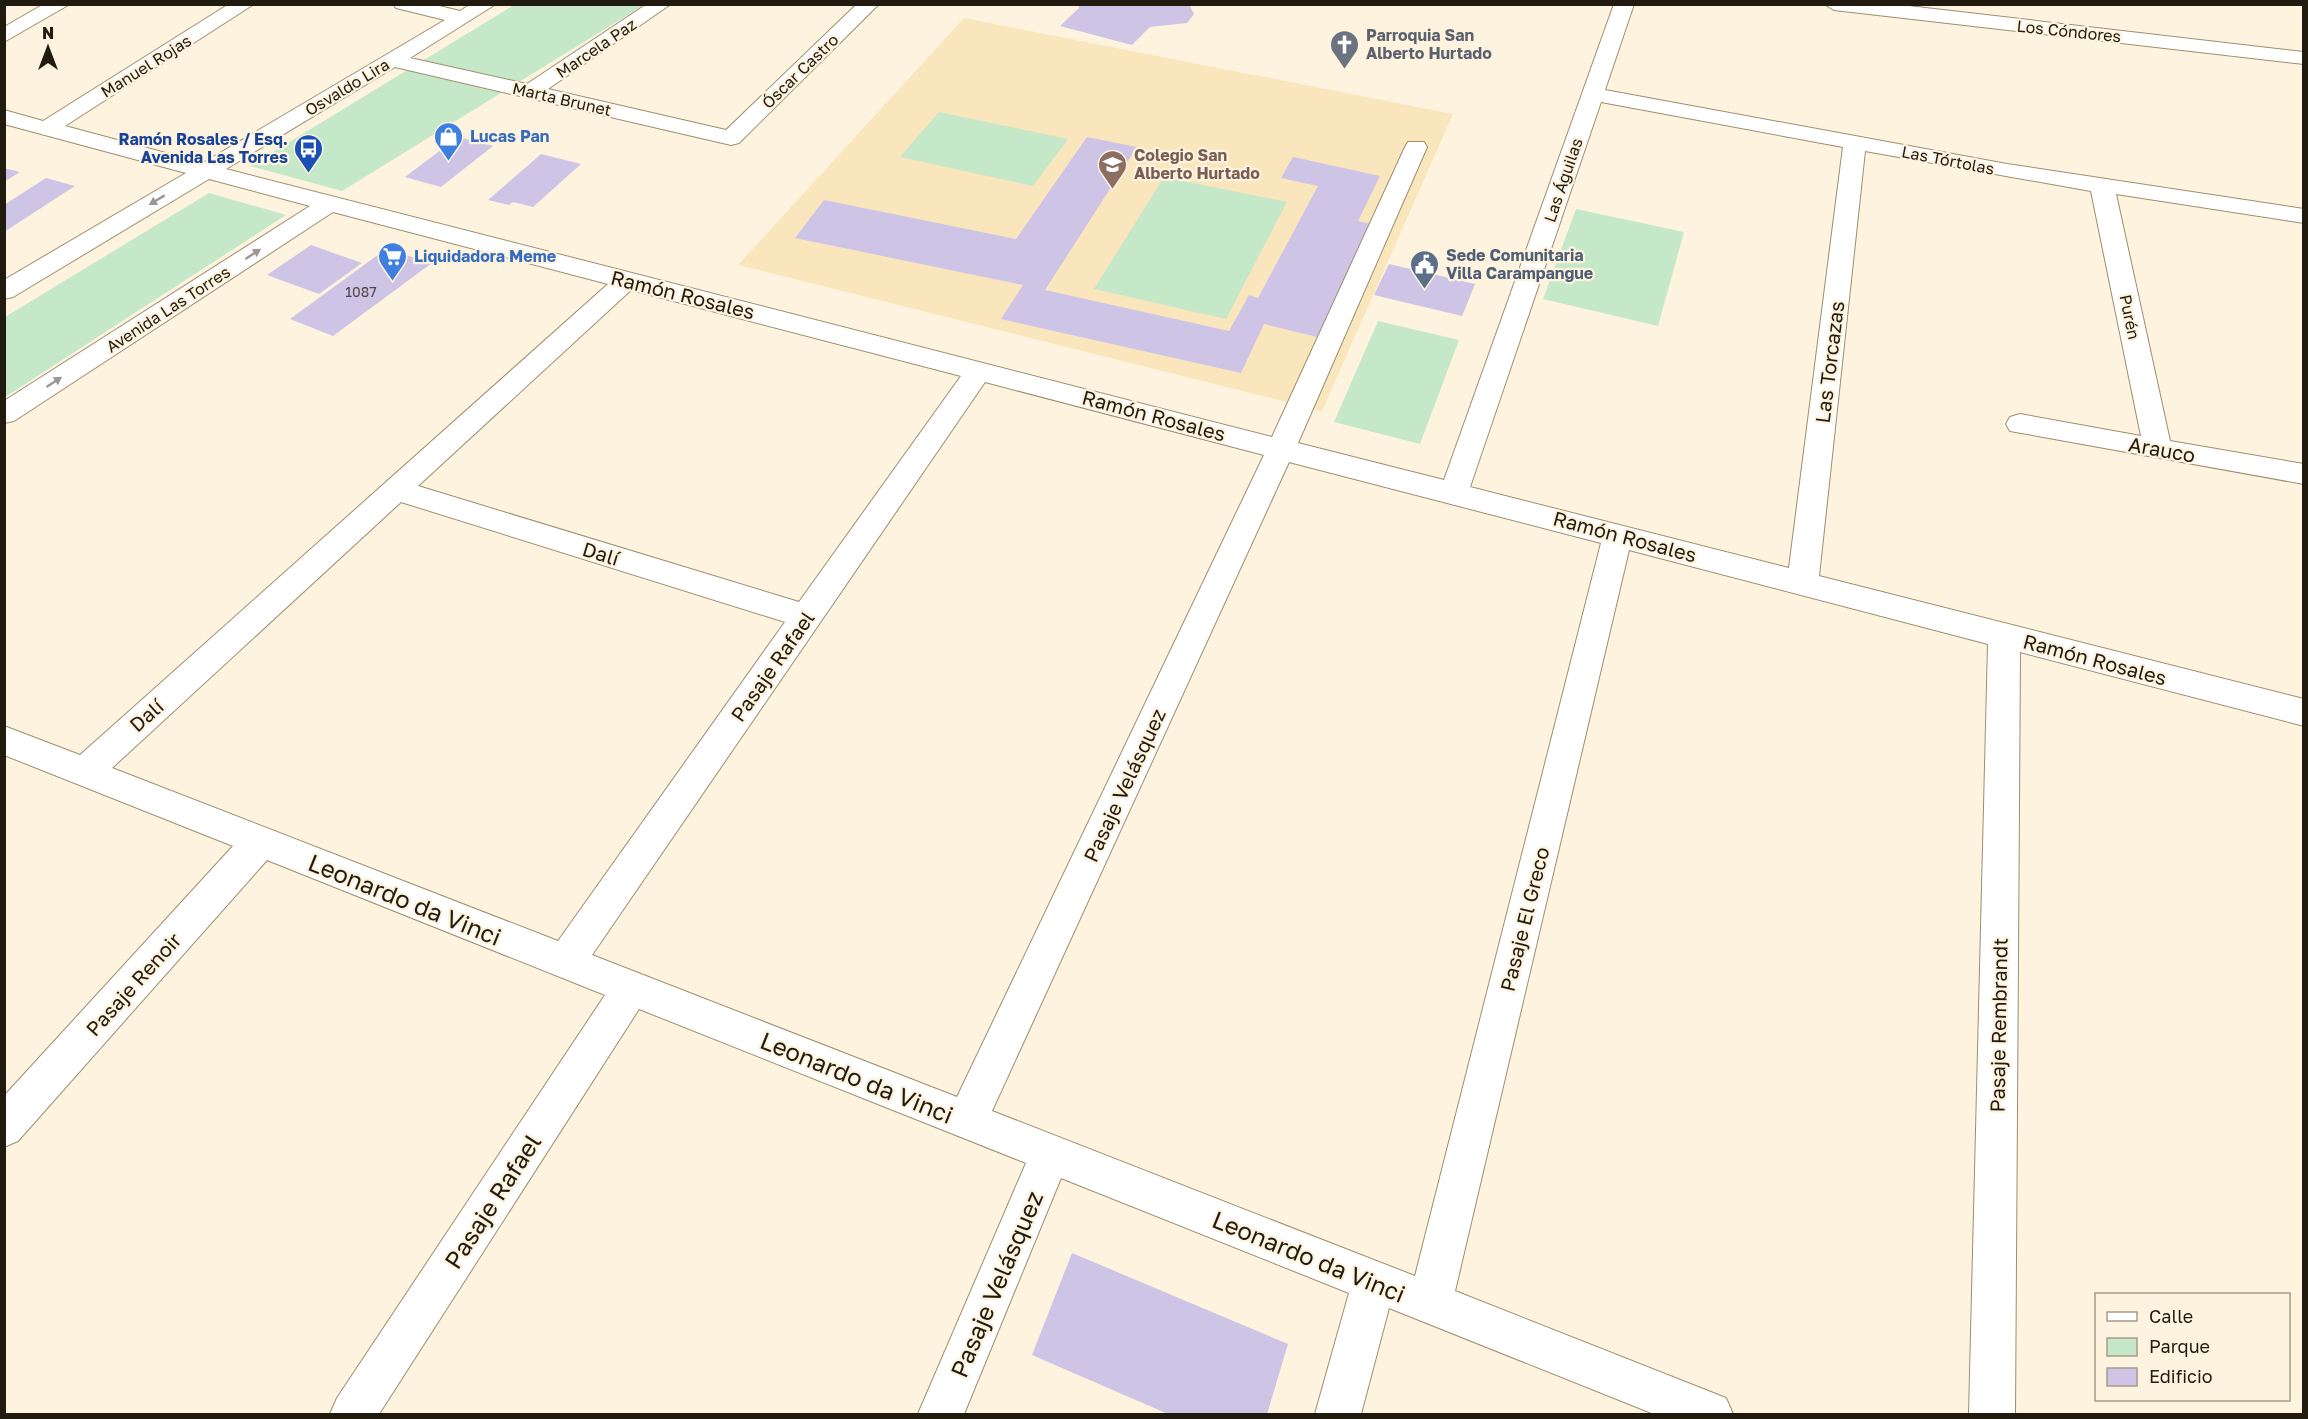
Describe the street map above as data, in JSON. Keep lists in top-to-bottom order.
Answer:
{
  "streets": {
    "street": [
      "Los Cóndores",
      "Marcela Paz",
      "Manuel Rojas",
      "Óscar Castro",
      "Osvaldo Lira",
      "Marta Brunet",
      "Las Tórtolas",
      "Las Águilas",
      "Ramón Rosales",
      "Avenida Las Torres",
      "Purén",
      "Las Torcazas",
      "Arauco",
      "Dalí",
      "Pasaje Rafael",
      "Pasaje Velásquez",
      "Leonardo da Vinci",
      "Pasaje El Greco",
      "Pasaje Renoir",
      "Pasaje Rembrandt"
    ]
  },
  "crossings": [
    ["Marcela Paz", "Marta Brunet"],
    ["Manuel Rojas", "Ramón Rosales"],
    ["Óscar Castro", "Marta Brunet"],
    ["Osvaldo Lira", "Marta Brunet"],
    ["Osvaldo Lira", "Ramón Rosales"],
    ["Las Tórtolas", "Las Águilas"],
    ["Las Tórtolas", "Purén"],
    ["Las Tórtolas", "Las Torcazas"],
    ["Las Águilas", "Ramón Rosales"],
    ["Ramón Rosales", "Avenida Las Torres"],
    ["Ramón Rosales", "Las Torcazas"],
    ["Ramón Rosales", "Dalí"],
    ["Ramón Rosales", "Pasaje Rafael"],
    ["Ramón Rosales", "Pasaje Velásquez"],
    ["Ramón Rosales", "Pasaje El Greco"],
    ["Ramón Rosales", "Pasaje Rembrandt"],
    ["Purén", "Arauco"],
    ["Dalí", "Pasaje Rafael"],
    ["Dalí", "Leonardo da Vinci"],
    ["Pasaje Rafael", "Leonardo da Vinci"],
    ["Pasaje Velásquez", "Leonardo da Vinci"],
    ["Leonardo da Vinci", "Pasaje El Greco"],
    ["Leonardo da Vinci", "Pasaje Renoir"]
  ],
  "places": {
    "church": ["Parroquia San Alberto Hurtado"],
    "shop": ["Lucas Pan"],
    "bus stop": ["Ramón Rosales / Esq. Avenida Las Torres"],
    "school or university": ["Colegio San Alberto Hurtado"],
    "supermarket": ["Liquidadora Meme"],
    "public building": ["Sede Comunitaria Villa Carampangue"]
  },
  "house_numbers": ["1087"],
  "legend": ["Calle", "Parque", "Edificio"],
  "north": "top"
}
